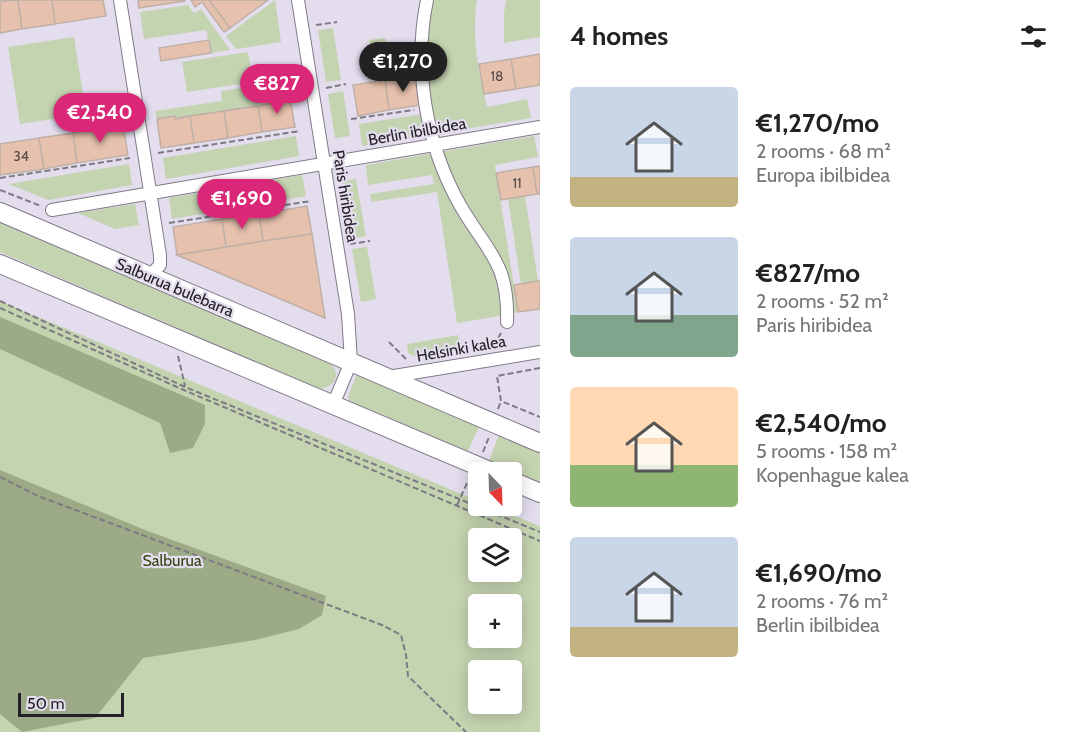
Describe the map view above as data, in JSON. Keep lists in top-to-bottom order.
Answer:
{
  "streets": {
    "main road": ["Salburua bulebarra"],
    "street": ["Berlin ibilbidea", "Paris hiribidea", "Helsinki kalea"]
  },
  "crossings": [
    ["Berlin ibilbidea", "Paris hiribidea"],
    ["Paris hiribidea", "Salburua bulebarra"],
    ["Salburua bulebarra", "Helsinki kalea"]
  ],
  "parks": ["Salburua"],
  "house_numbers": ["18", "34", "11"],
  "scale_bar": "50 m",
  "north": "bottom right",
  "page": {
    "heading": "4 homes",
    "price": [
      "€1,270",
      "€827",
      "€2,540",
      "€1,690"
    ],
    "list": [
      {
        "name": "€1,270/mo",
        "note": "2 rooms · 68 m² · Europa ibilbidea"
      },
      {
        "name": "€827/mo",
        "note": "2 rooms · 52 m² · Paris hiribidea"
      },
      {
        "name": "€2,540/mo",
        "note": "5 rooms · 158 m² · Kopenhague kalea"
      },
      {
        "name": "€1,690/mo",
        "note": "2 rooms · 76 m² · Berlin ibilbidea"
      }
    ],
    "map_buttons": ["+", "−"],
    "scale": "50 m"
  }
}
